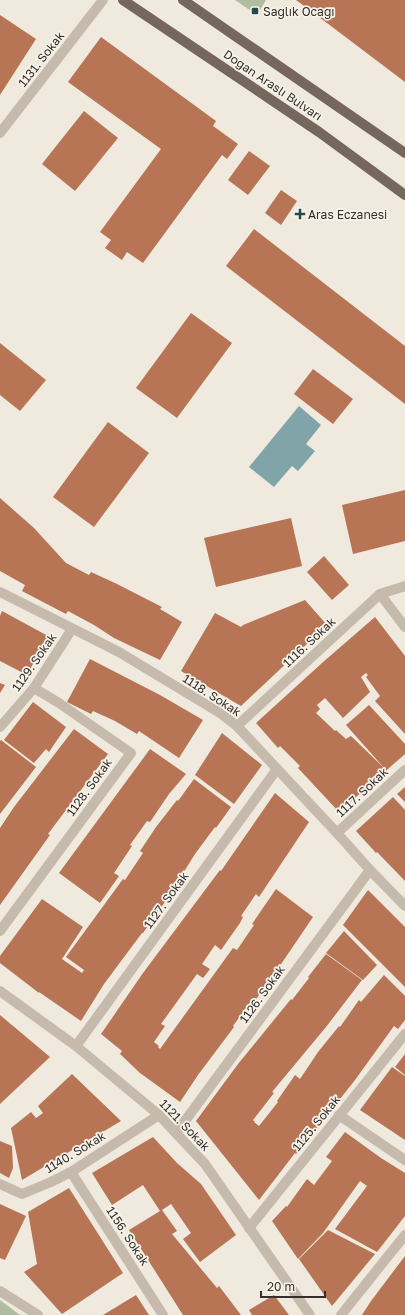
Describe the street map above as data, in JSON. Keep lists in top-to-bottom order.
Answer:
{
  "streets": {
    "main road": ["Doğan Araslı Bulvarı"],
    "street": [
      "1131. Sokak",
      "1116. Sokak",
      "1129. Sokak",
      "1118. Sokak",
      "1128. Sokak",
      "1117. Sokak",
      "1127. Sokak",
      "1126. Sokak",
      "1125. Sokak",
      "1121. Sokak",
      "1140. Sokak",
      "1156. Sokak"
    ]
  },
  "crossings": [
    ["1116. Sokak", "1118. Sokak"],
    ["1129. Sokak", "1118. Sokak"],
    ["1129. Sokak", "1128. Sokak"],
    ["1118. Sokak", "1117. Sokak"],
    ["1118. Sokak", "1127. Sokak"],
    ["1118. Sokak", "1126. Sokak"],
    ["1127. Sokak", "1121. Sokak"],
    ["1126. Sokak", "1121. Sokak"],
    ["1125. Sokak", "1121. Sokak"],
    ["1121. Sokak", "1140. Sokak"],
    ["1140. Sokak", "1156. Sokak"]
  ],
  "places": {
    "transit": ["Sağlık Ocağı"],
    "health": ["Aras Eczanesi"]
  },
  "scale_bar": "20 m"
}
